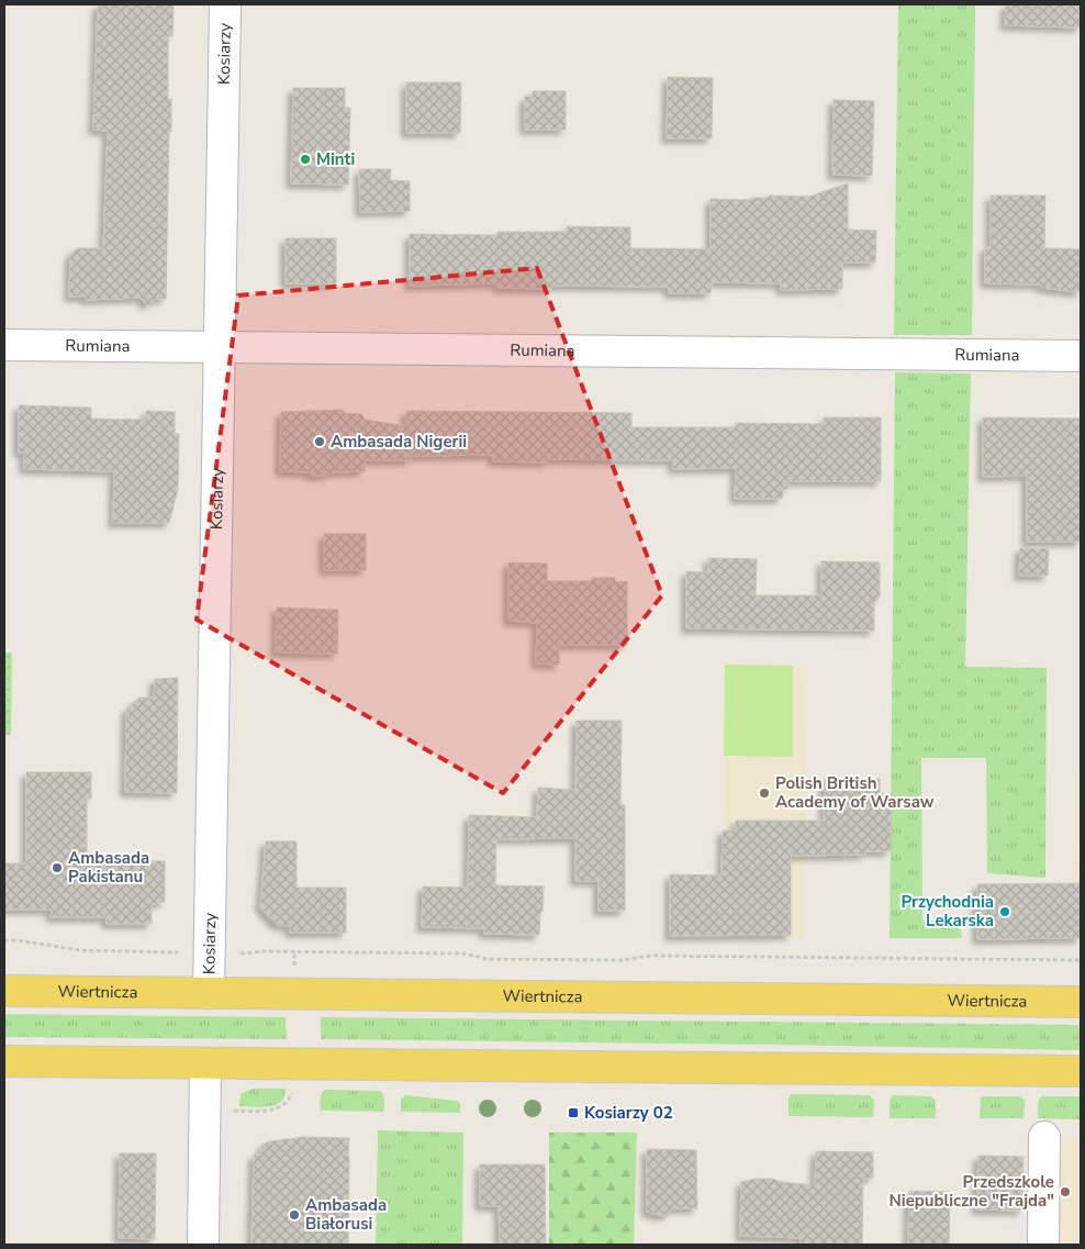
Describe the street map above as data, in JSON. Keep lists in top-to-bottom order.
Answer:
{
  "streets": {
    "main road": ["Wiertnicza"],
    "street": ["Kosiarzy", "Rumiana"]
  },
  "crossings": [
    ["Kosiarzy", "Rumiana"],
    ["Kosiarzy", "Wiertnicza"]
  ],
  "places": {
    "other": [
      "Minti",
      "Ambasada Nigerii",
      "Polish British Academy of Warsaw",
      "Ambasada Pakistanu",
      "Przychodnia Lekarska",
      "Przedszkole Niepubliczne \"Frajda\"",
      "Ambasada Białorusi"
    ],
    "transit": ["Kosiarzy 02"]
  }
}
